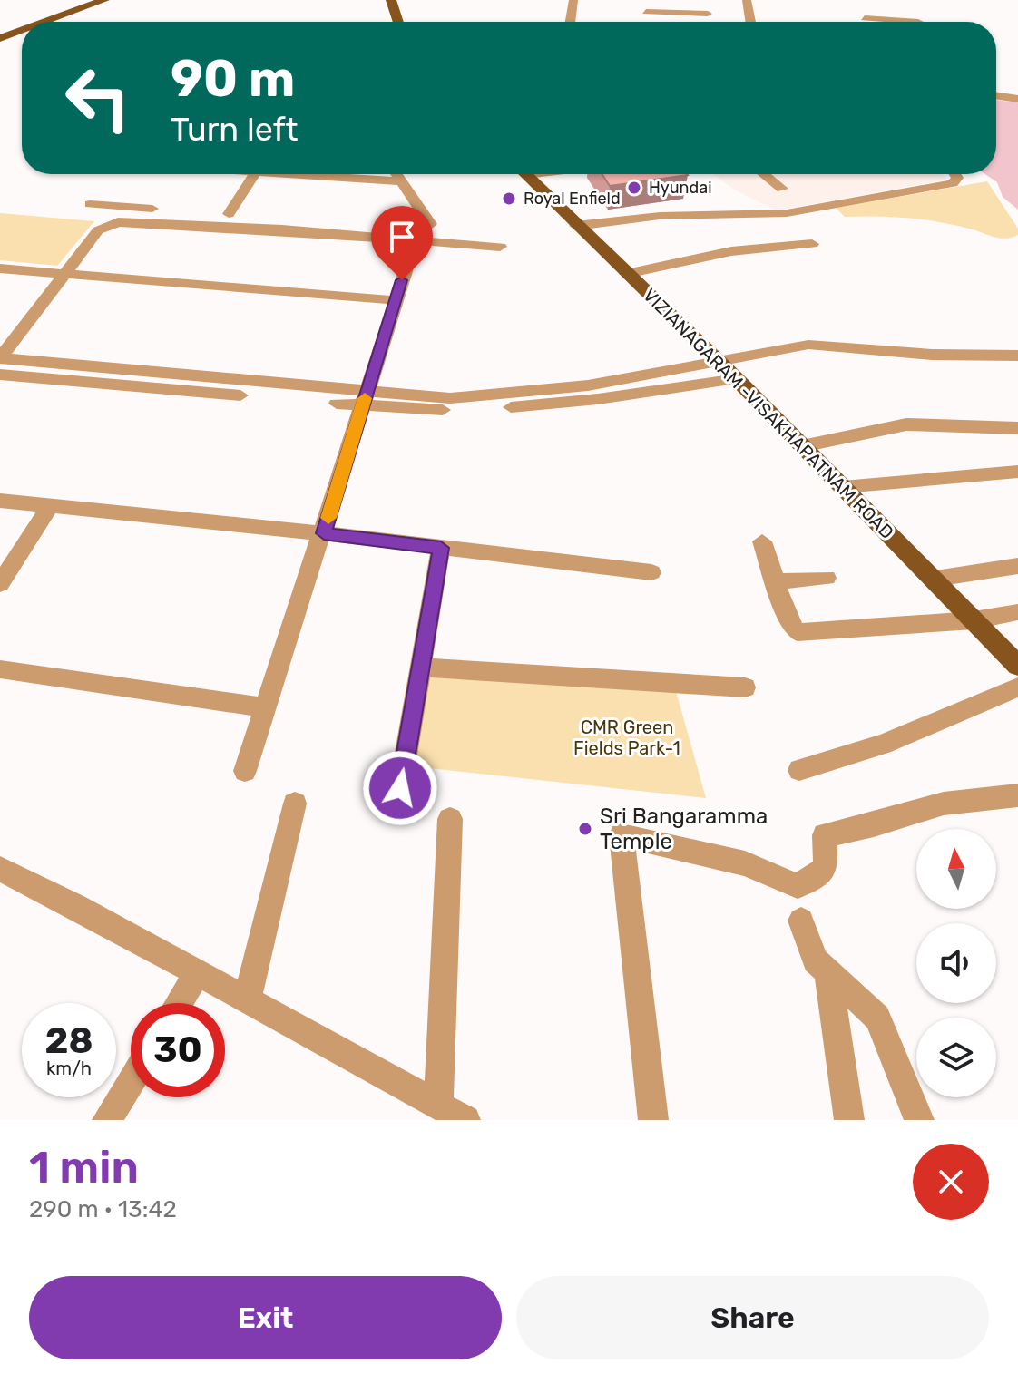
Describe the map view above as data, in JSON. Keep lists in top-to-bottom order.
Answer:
{
  "streets": {
    "main road": ["VIZIANAGARAM -VISAKHAPATNAM ROAD"]
  },
  "parks": ["CMR Green Fields Park-1"],
  "places": ["Hyundai", "Royal Enfield", "Sri Bangaramma Temple"],
  "north": "top",
  "page": {
    "turn": ["90 m", "Turn left"],
    "speed": "28 km/h",
    "limit": "30",
    "heading": ["1 min", "290 m · 13:42"],
    "buttons": ["Exit", "Share"]
  }
}
